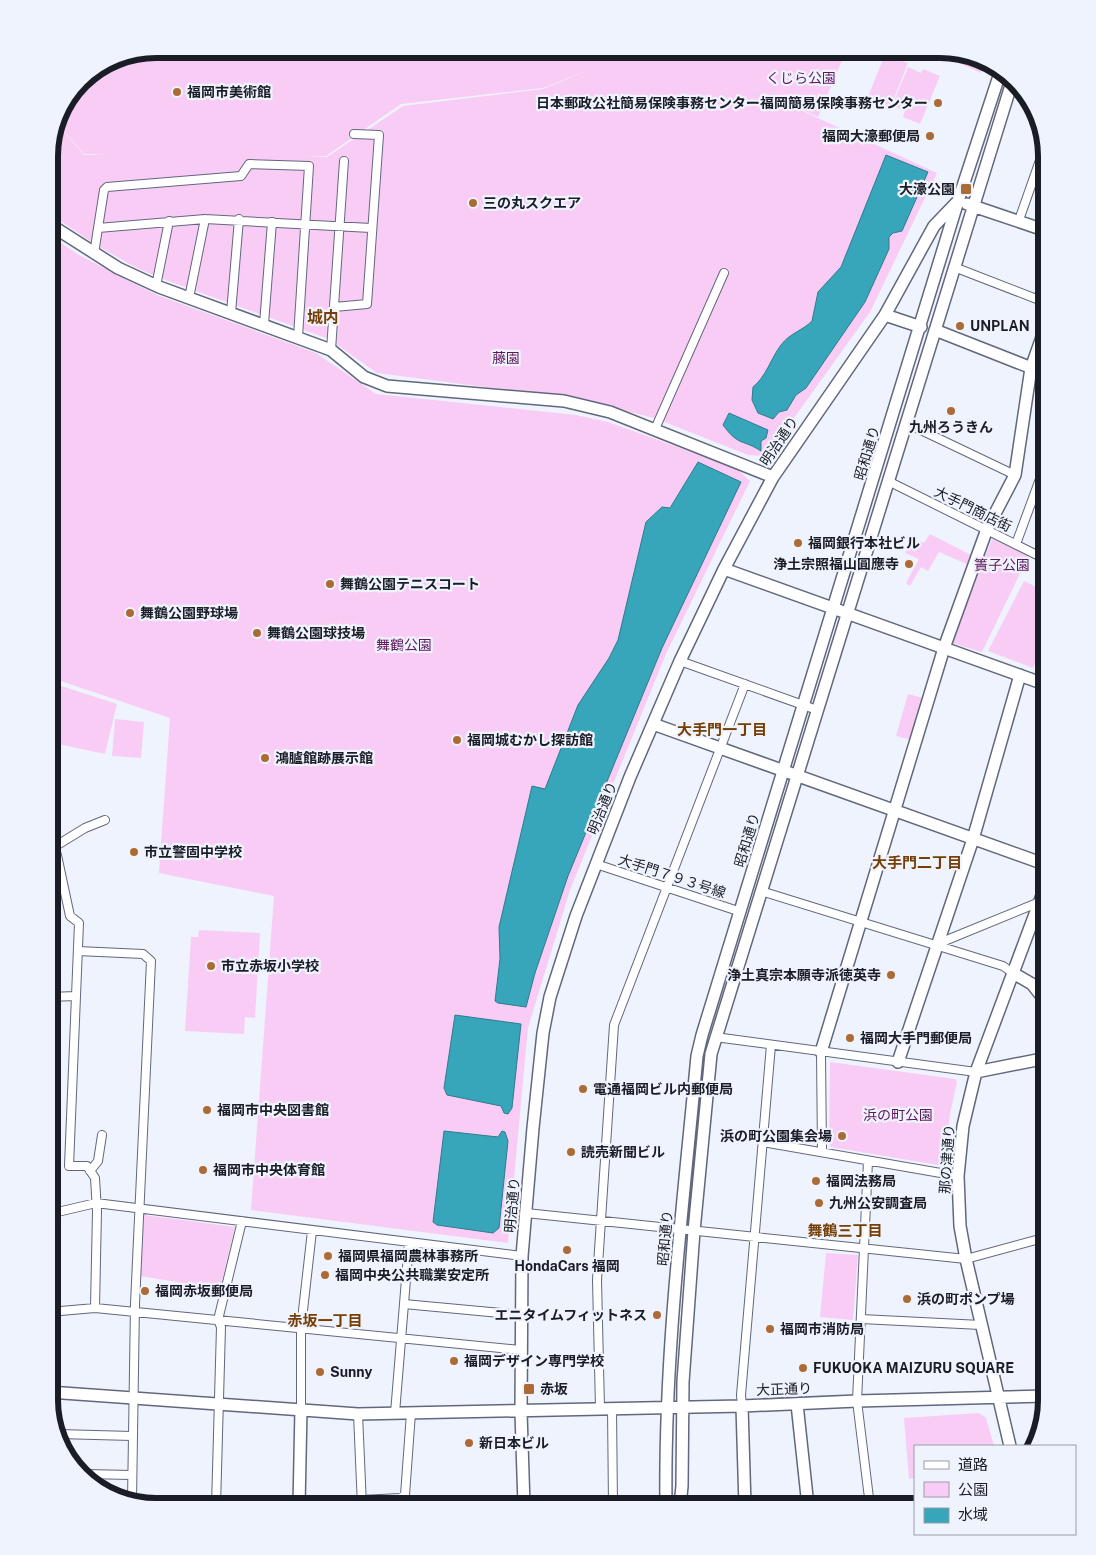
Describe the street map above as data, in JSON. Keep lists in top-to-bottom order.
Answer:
{
  "streets": {
    "street": [
      "明治通り",
      "昭和通り",
      "大手門商店街",
      "大手門７９３号線",
      "那の津通り",
      "大正通り"
    ]
  },
  "crossings": [
    ["明治通り", "昭和通り"],
    ["明治通り", "大手門７９３号線"],
    ["明治通り", "大正通り"],
    ["昭和通り", "大手門商店街"],
    ["昭和通り", "大手門７９３号線"],
    ["昭和通り", "大正通り"],
    ["那の津通り", "大正通り"]
  ],
  "districts": [
    "城内",
    "大手門一丁目",
    "大手門二丁目",
    "舞鶴三丁目",
    "赤坂一丁目"
  ],
  "parks": [
    "くじら公園",
    "藤園",
    "簀子公園",
    "舞鶴公園",
    "浜の町公園"
  ],
  "places": {
    "other": [
      "福岡市美術館",
      "日本郵政公社簡易保険事務センター福岡簡易保険事務センター",
      "福岡大濠郵便局",
      "三の丸スクエア",
      "UNPLAN",
      "九州ろうきん",
      "福岡銀行本社ビル",
      "浄土宗照福山圓應寺",
      "舞鶴公園テニスコート",
      "舞鶴公園野球場",
      "舞鶴公園球技場",
      "福岡城むかし探訪館",
      "鴻臚館跡展示館",
      "市立警固中学校",
      "市立赤坂小学校",
      "浄土真宗本願寺派徳英寺",
      "福岡大手門郵便局",
      "電通福岡ビル内郵便局",
      "福岡市中央図書館",
      "浜の町公園集会場",
      "読売新聞ビル",
      "福岡市中央体育館",
      "福岡法務局",
      "九州公安調査局",
      "HondaCars 福岡",
      "福岡県福岡農林事務所",
      "福岡中央公共職業安定所",
      "福岡赤坂郵便局",
      "浜の町ポンプ場",
      "エニタイムフィットネス",
      "福岡市消防局",
      "福岡デザイン専門学校",
      "FUKUOKA MAIZURU SQUARE",
      "Sunny",
      "新日本ビル"
    ],
    "transit": ["大濠公園", "赤坂"]
  },
  "legend": ["道路", "公園", "水域"]
}
